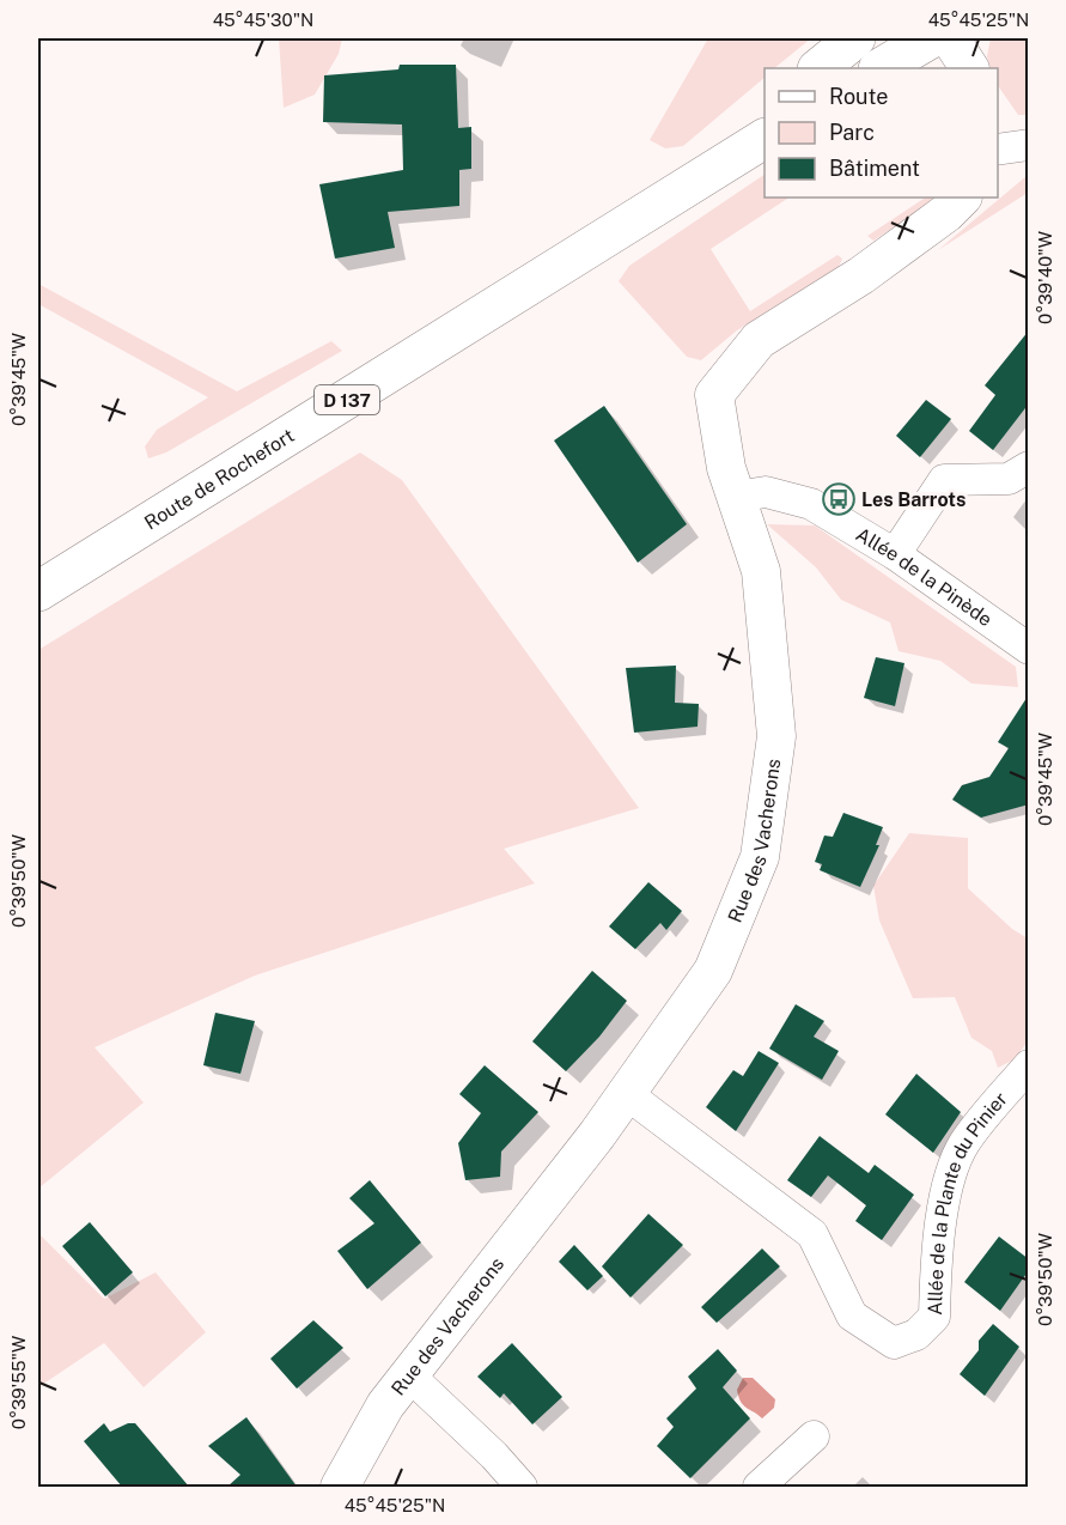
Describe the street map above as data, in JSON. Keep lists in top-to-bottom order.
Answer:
{
  "streets": {
    "main road": ["D 137", "Route de Rochefort"],
    "street": ["Allée de la Pinède", "Rue des Vacherons", "Allée de la Plante du Pinier"]
  },
  "crossings": [
    ["Allée de la Pinède", "Rue des Vacherons"],
    ["Rue des Vacherons", "Allée de la Plante du Pinier"]
  ],
  "places": {
    "bus stop": ["Les Barrots"]
  },
  "legend": ["Route", "Parc", "Bâtiment"],
  "coordinates": [
    "45°45'30\"N",
    "45°45'25\"N",
    "0°39'40\"W",
    "0°39'45\"W",
    "0°39'50\"W",
    "0°39'55\"W"
  ]
}
